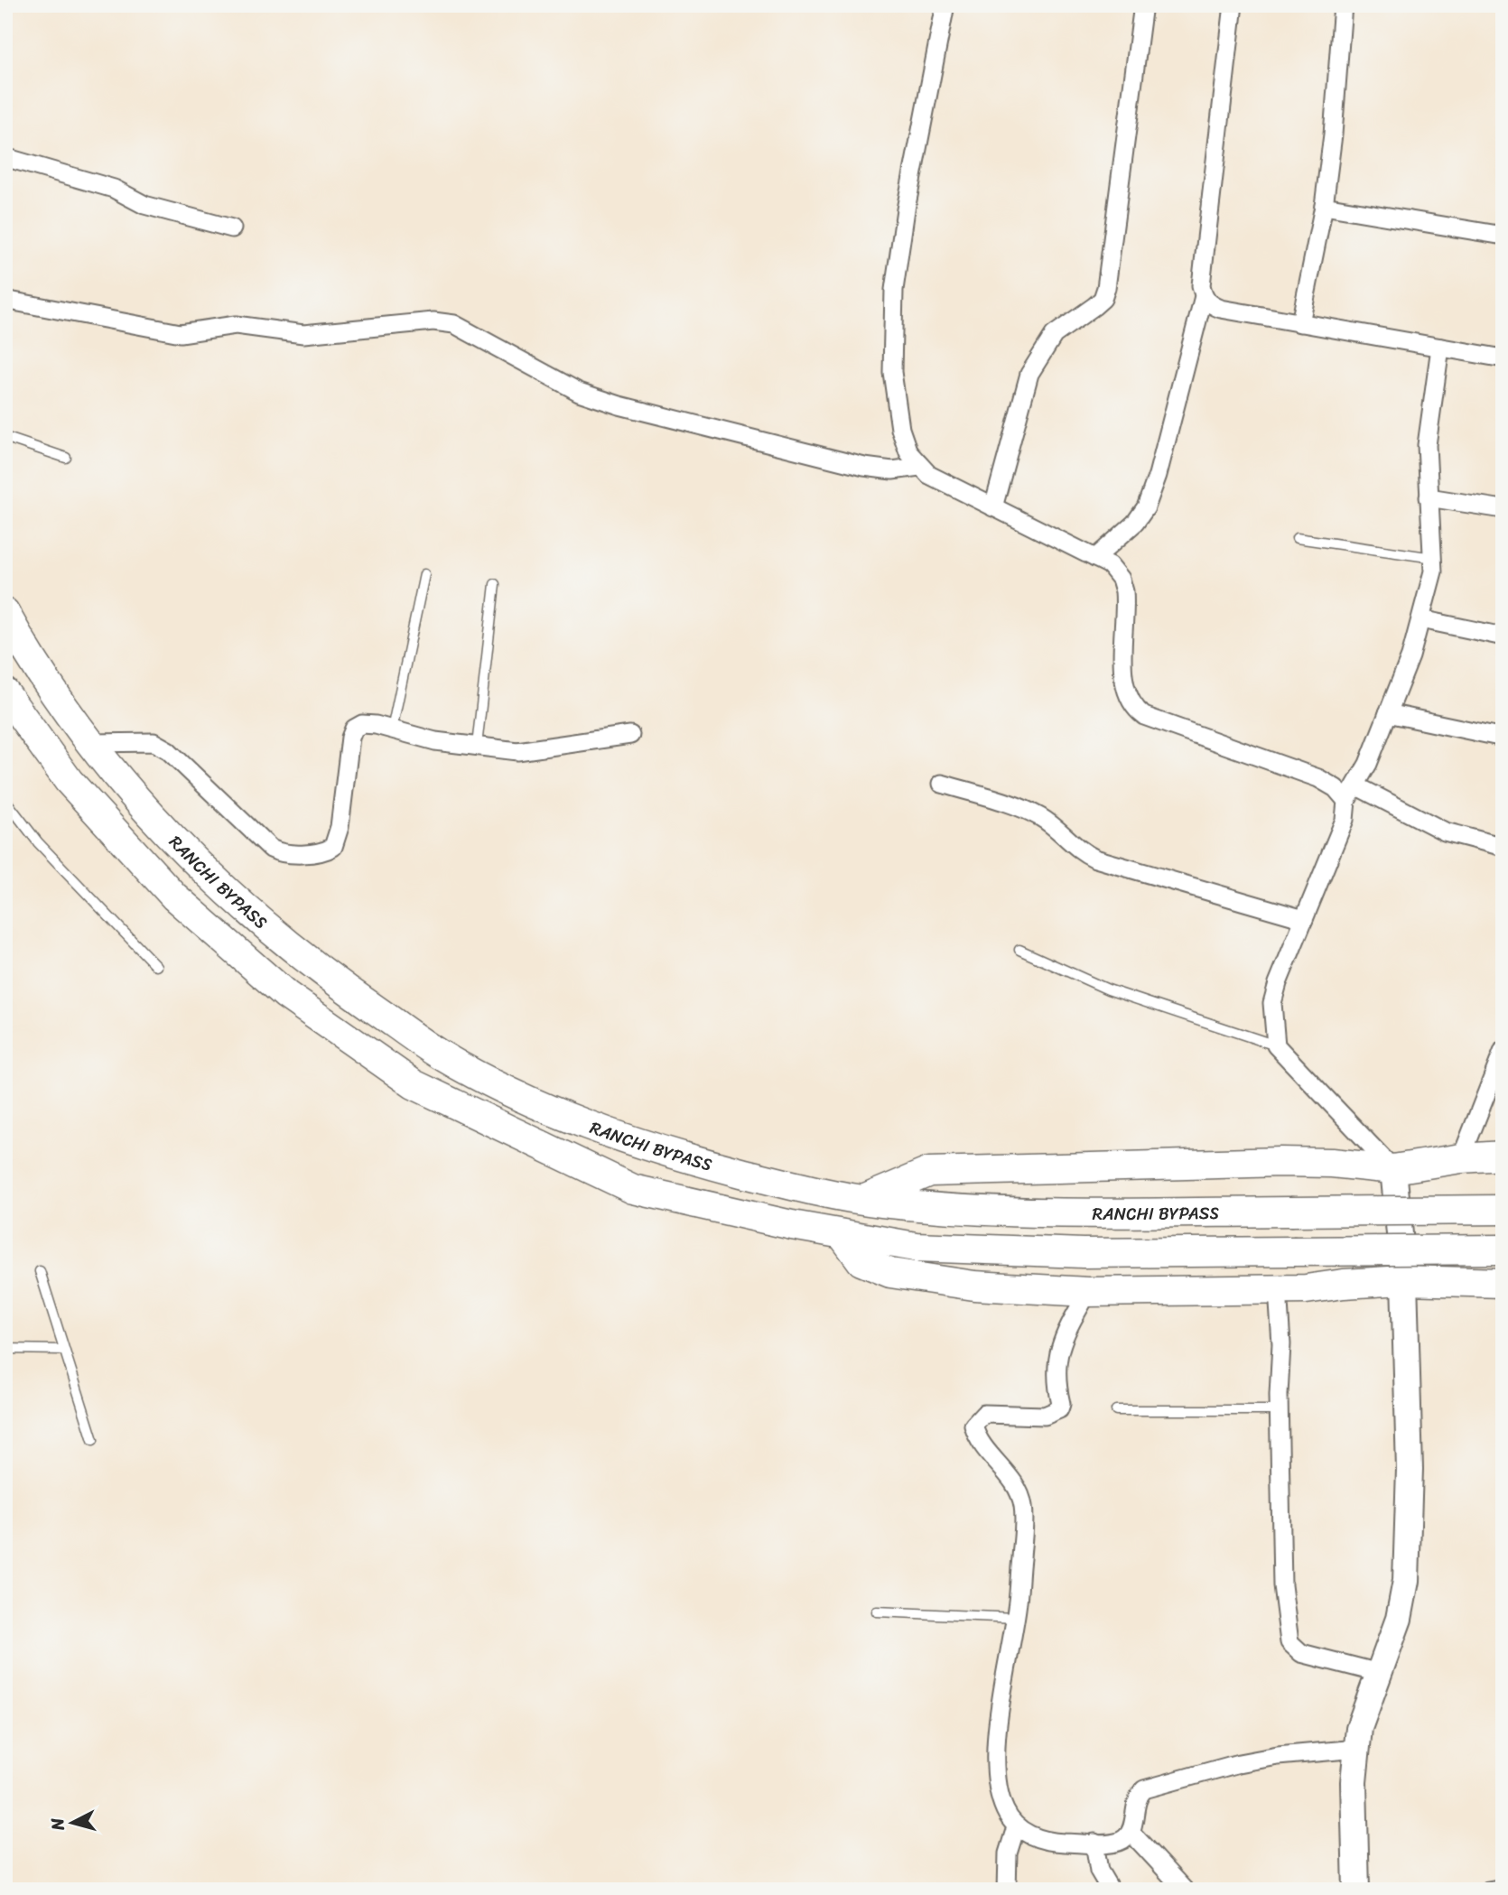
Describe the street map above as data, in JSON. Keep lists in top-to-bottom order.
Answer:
{
  "streets": {
    "main road": ["RANCHI BYPASS"]
  },
  "north": "left"
}
